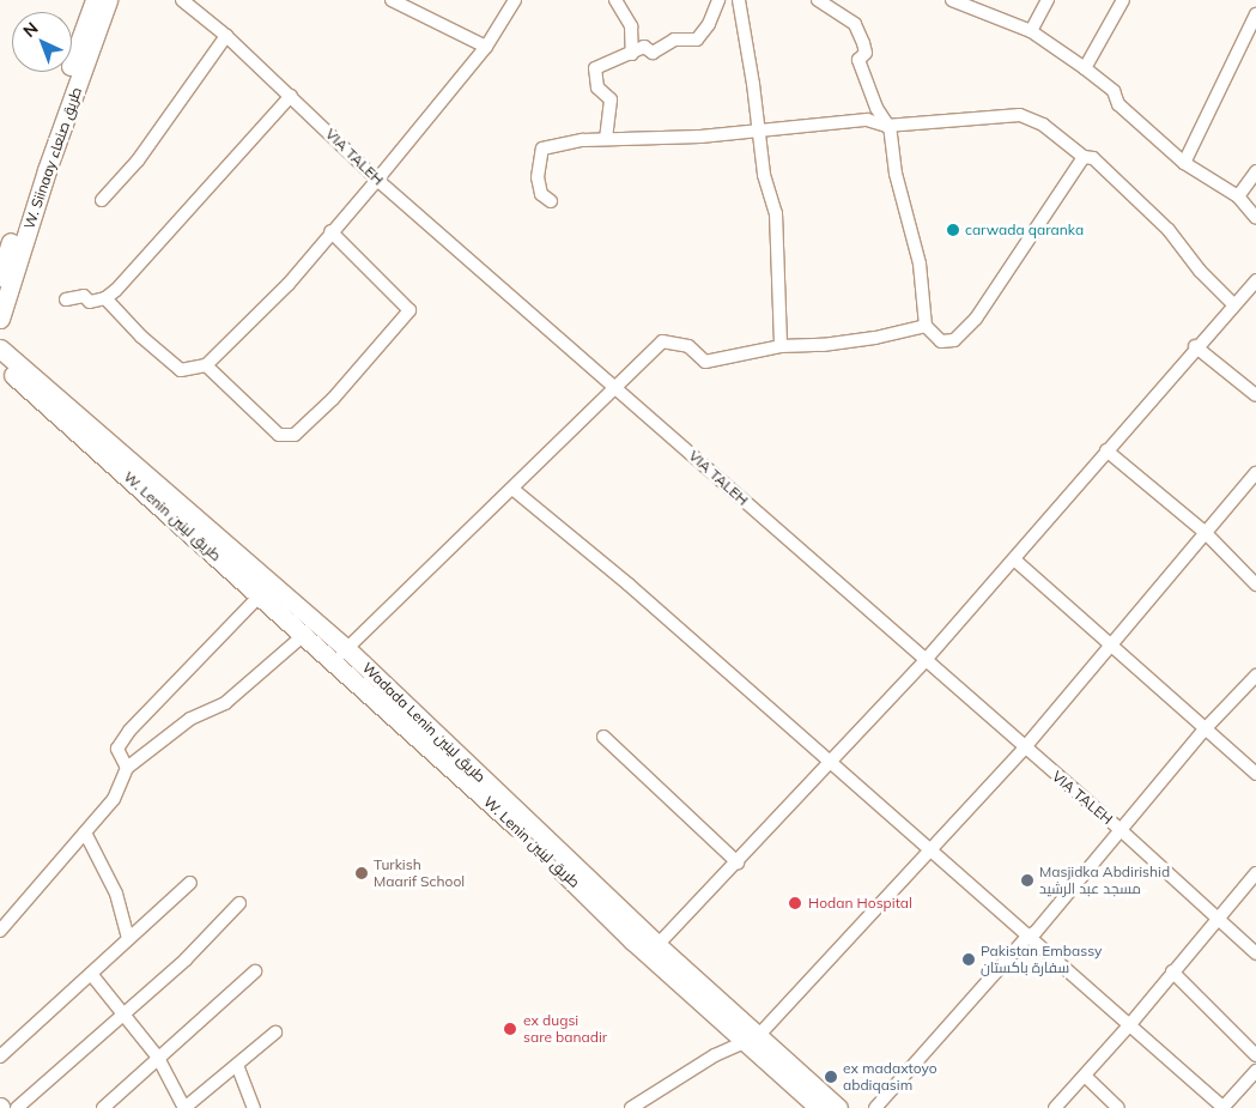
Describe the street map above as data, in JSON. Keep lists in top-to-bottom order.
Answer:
{
  "streets": {
    "main road": ["W. Siinaay طريق صنعاء", "W. Lenin طريق لينين", "Wadada Lenin طريق لينين"],
    "street": ["VIA TALEH"]
  },
  "crossings": [
    ["W. Lenin طريق لينين", "Wadada Lenin طريق لينين"]
  ],
  "places": [
    "carwada qaranka",
    "Turkish Maarif School",
    "Masjidka Abdirishid مسجد عبد الرشيد",
    "Hodan Hospital",
    "Pakistan Embassy سفارة باكستان",
    "ex dugsi sare banadir",
    "ex madaxtoyo abdiqasim"
  ],
  "north": "top left"
}
